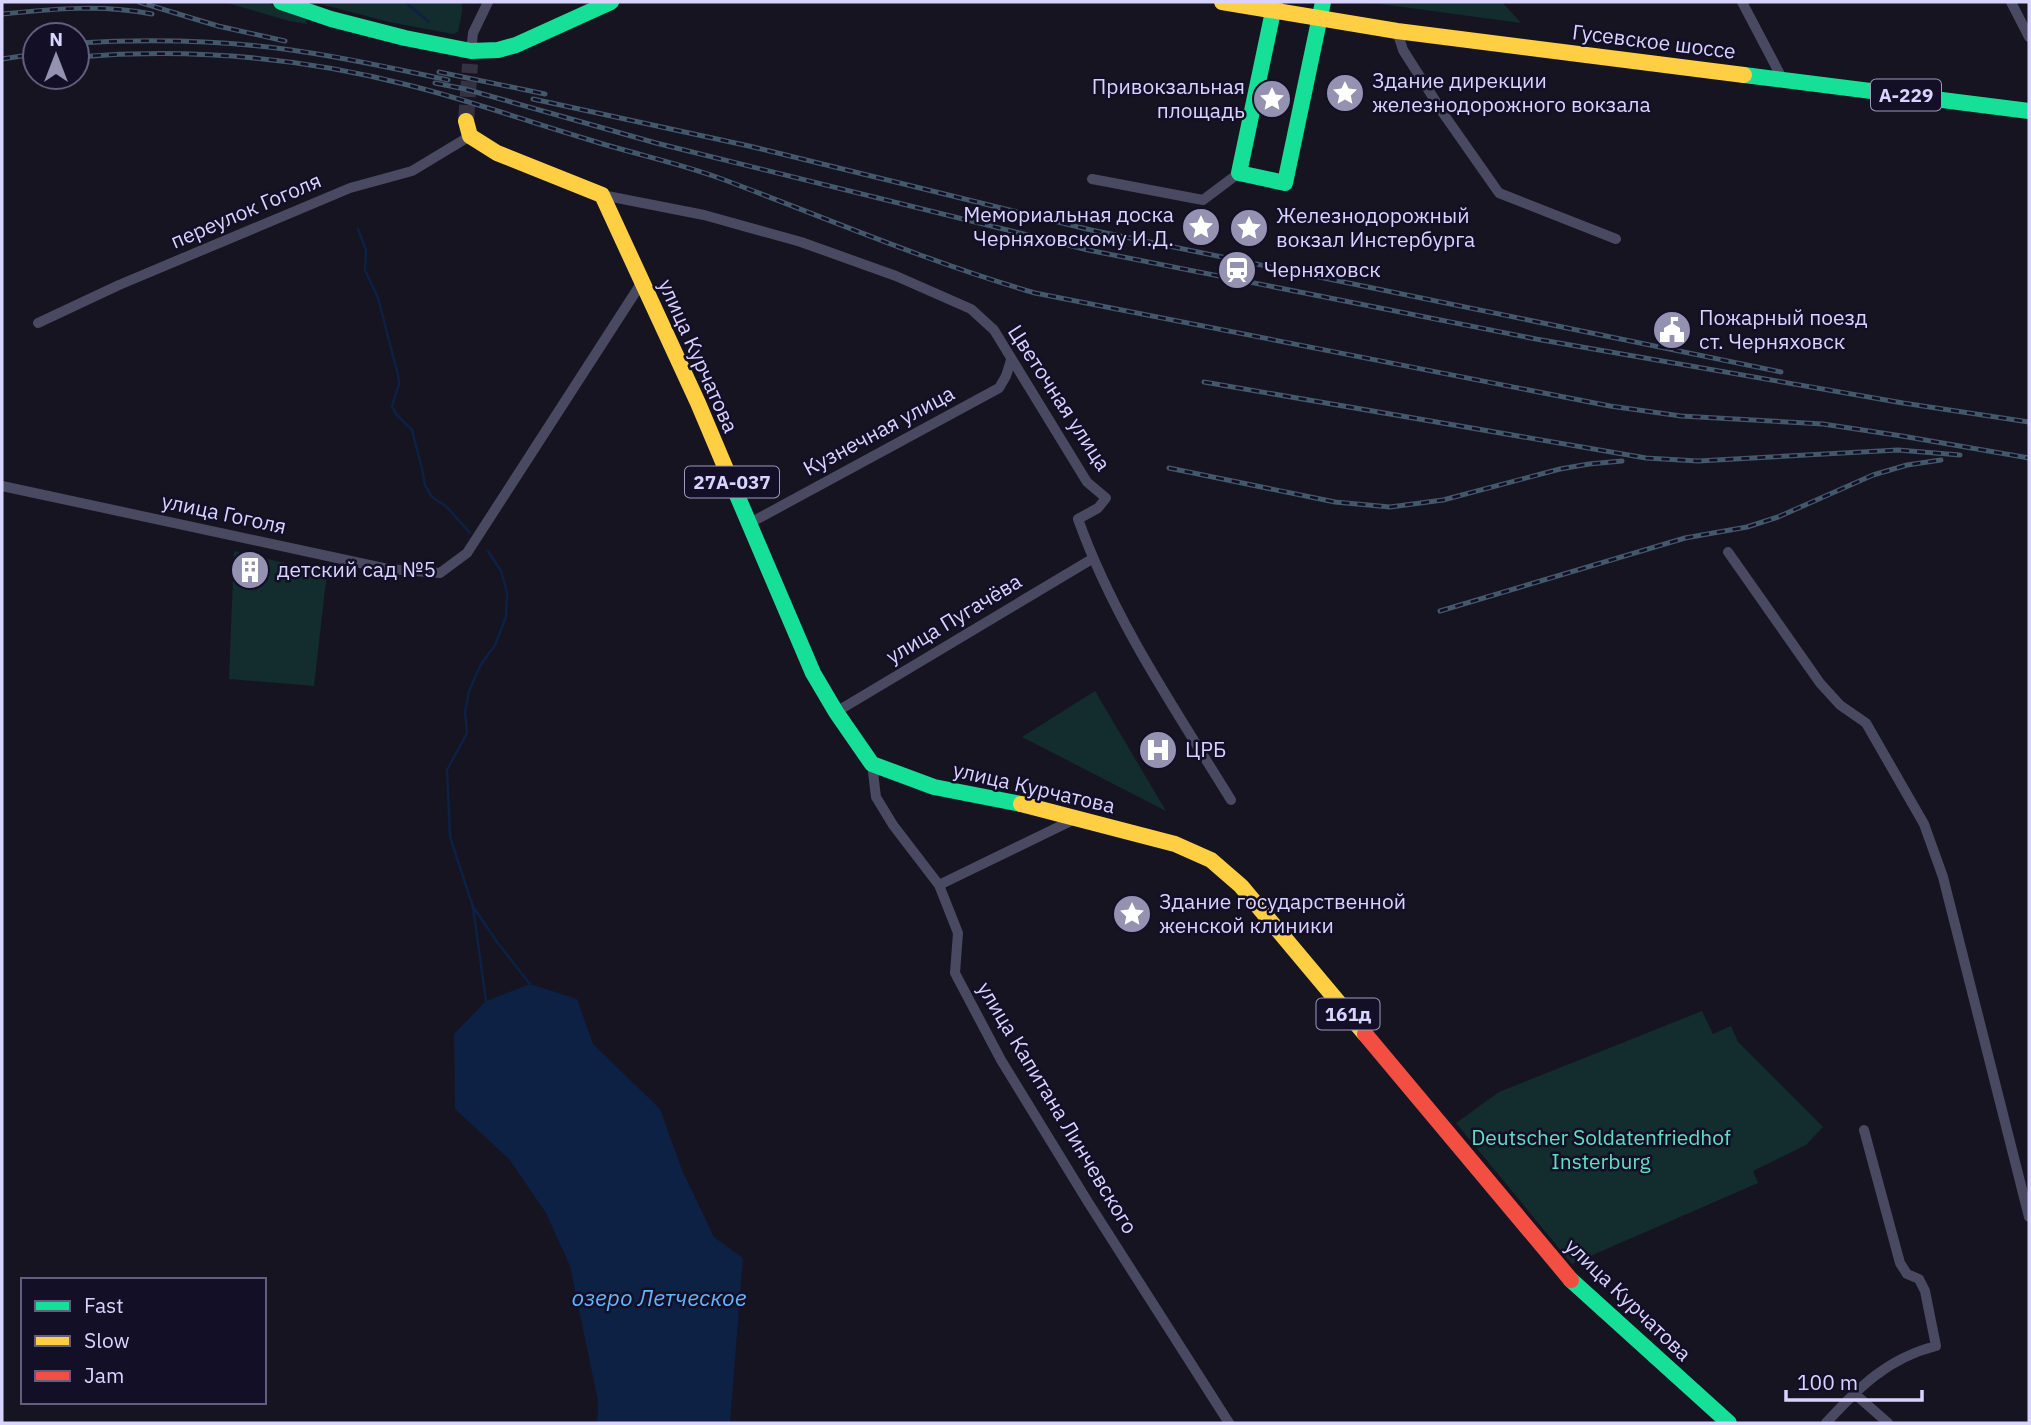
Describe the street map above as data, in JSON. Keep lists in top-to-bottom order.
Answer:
{
  "streets": {
    "main road": [
      "Гусевское шоссе",
      "А-229",
      "улица Курчатова",
      "27А-037",
      "161д"
    ],
    "street": [
      "переулок Гоголя",
      "Цветочная улица",
      "Кузнечная улица",
      "улица Гоголя",
      "улица Пугачёва",
      "улица Капитана Линчевского"
    ]
  },
  "crossings": [
    ["улица Курчатова", "Цветочная улица"],
    ["улица Курчатова", "Кузнечная улица"],
    ["улица Курчатова", "улица Гоголя"],
    ["улица Курчатова", "улица Пугачёва"],
    ["улица Курчатова", "улица Капитана Линчевского"],
    ["Цветочная улица", "Кузнечная улица"],
    ["Цветочная улица", "улица Пугачёва"]
  ],
  "water": ["озеро Летческое"],
  "parks": ["Deutscher Soldatenfriedhof Insterburg"],
  "places": {
    "place": [
      "Здание дирекции железнодорожного вокзала",
      "Привокзальная площадь",
      "Мемориальная доска Черняховскому И.Д.",
      "Железнодорожный вокзал Инстербурга",
      "Здание государственной женской клиники"
    ],
    "station": ["Черняховск"],
    "public building": ["Пожарный поезд ст. Черняховск"],
    "building": ["детский сад №5"],
    "hospital": ["ЦРБ"]
  },
  "legend": ["Fast", "Slow", "Jam"],
  "scale_bar": "100 m",
  "north": "top"
}
